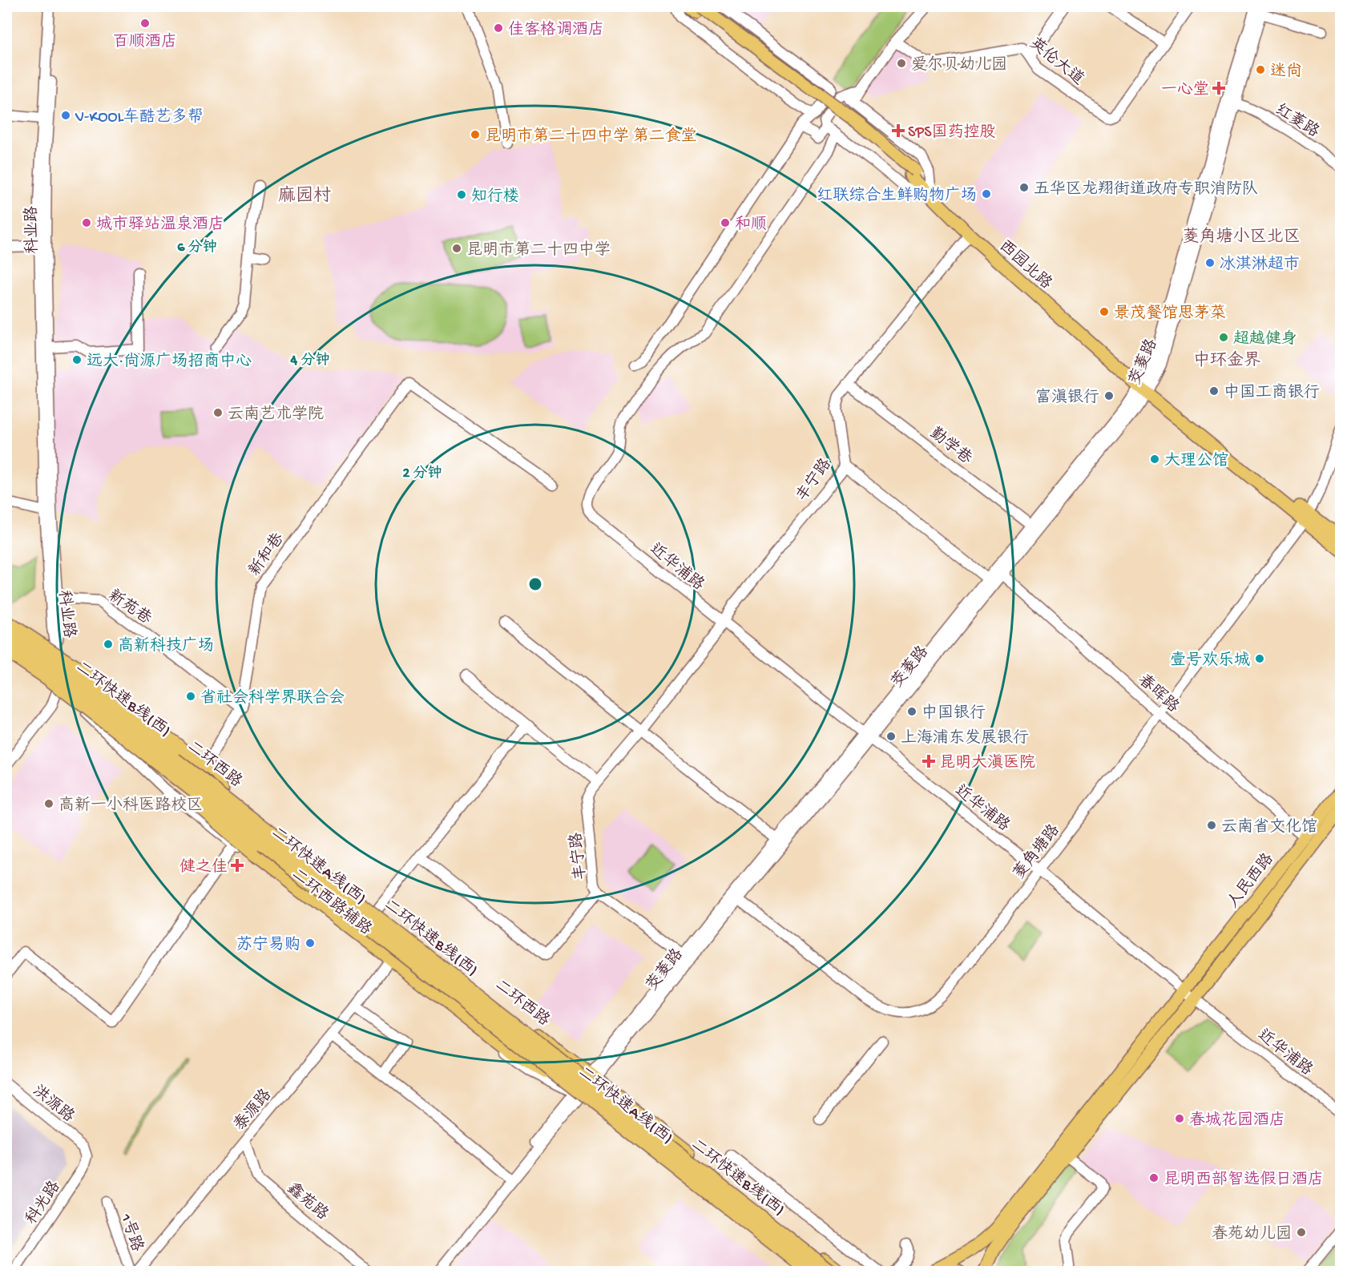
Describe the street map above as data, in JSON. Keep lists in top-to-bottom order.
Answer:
{
  "streets": {
    "highway": ["二环快速B线(西)", "二环快速A线(西)"],
    "main road": ["西园北路", "二环西路", "人民西路"],
    "street": [
      "英伦大道",
      "红菱路",
      "科业路",
      "茭菱路",
      "勤学巷",
      "丰宁路",
      "新和巷",
      "近华浦路",
      "新苑巷",
      "春晖路",
      "菱角塘路",
      "二环西路辅路",
      "洪源路",
      "泰源路",
      "鑫苑路",
      "科光路",
      "1号路"
    ]
  },
  "crossings": [
    ["红菱路", "茭菱路"],
    ["科业路", "新苑巷"],
    ["西园北路", "茭菱路"],
    ["西园北路", "丰宁路"],
    ["西园北路", "菱角塘路"],
    ["茭菱路", "勤学巷"],
    ["茭菱路", "丰宁路"],
    ["茭菱路", "近华浦路"],
    ["茭菱路", "春晖路"],
    ["茭菱路", "二环西路"],
    ["茭菱路", "菱角塘路"],
    ["茭菱路", "二环西路辅路"],
    ["勤学巷", "丰宁路"],
    ["丰宁路", "近华浦路"],
    ["新和巷", "新苑巷"],
    ["近华浦路", "菱角塘路"],
    ["近华浦路", "人民西路"],
    ["春晖路", "菱角塘路"],
    ["春晖路", "人民西路"],
    ["二环西路", "二环西路辅路"],
    ["二环西路辅路", "泰源路"],
    ["洪源路", "科光路"],
    ["泰源路", "鑫苑路"]
  ],
  "districts": ["麻园村", "菱角塘小区北区", "中环金界"],
  "places": {
    "other": [
      "百顺酒店",
      "佳客格调酒店",
      "爱尔贝幼儿园",
      "迷尚",
      "V-KOOL车酷艺多帮",
      "昆明市第二十四中学 第二食堂",
      "五华区龙翔街道政府专职消防队",
      "红联综合生鲜购物广场",
      "知行楼",
      "城市驿站温泉酒店",
      "和顺",
      "昆明市第二十四中学",
      "冰淇淋超市",
      "景茂餐馆思茅菜",
      "超越健身",
      "远大·尚源广场招商中心",
      "中国工商银行",
      "富滇银行",
      "云南艺术学院",
      "大理公馆",
      "高新科技广场",
      "壹号欢乐城",
      "省社会科学界联合会",
      "中国银行",
      "上海浦东发展银行",
      "高新一小科医路校区",
      "云南省文化馆",
      "苏宁易购",
      "春城花园酒店",
      "昆明西部智选假日酒店",
      "春苑幼儿园"
    ],
    "health": [
      "一心堂",
      "SPS国药控股",
      "昆明大滇医院",
      "健之佳"
    ]
  },
  "rings": ["6 分钟", "4 分钟", "2 分钟"]
}
